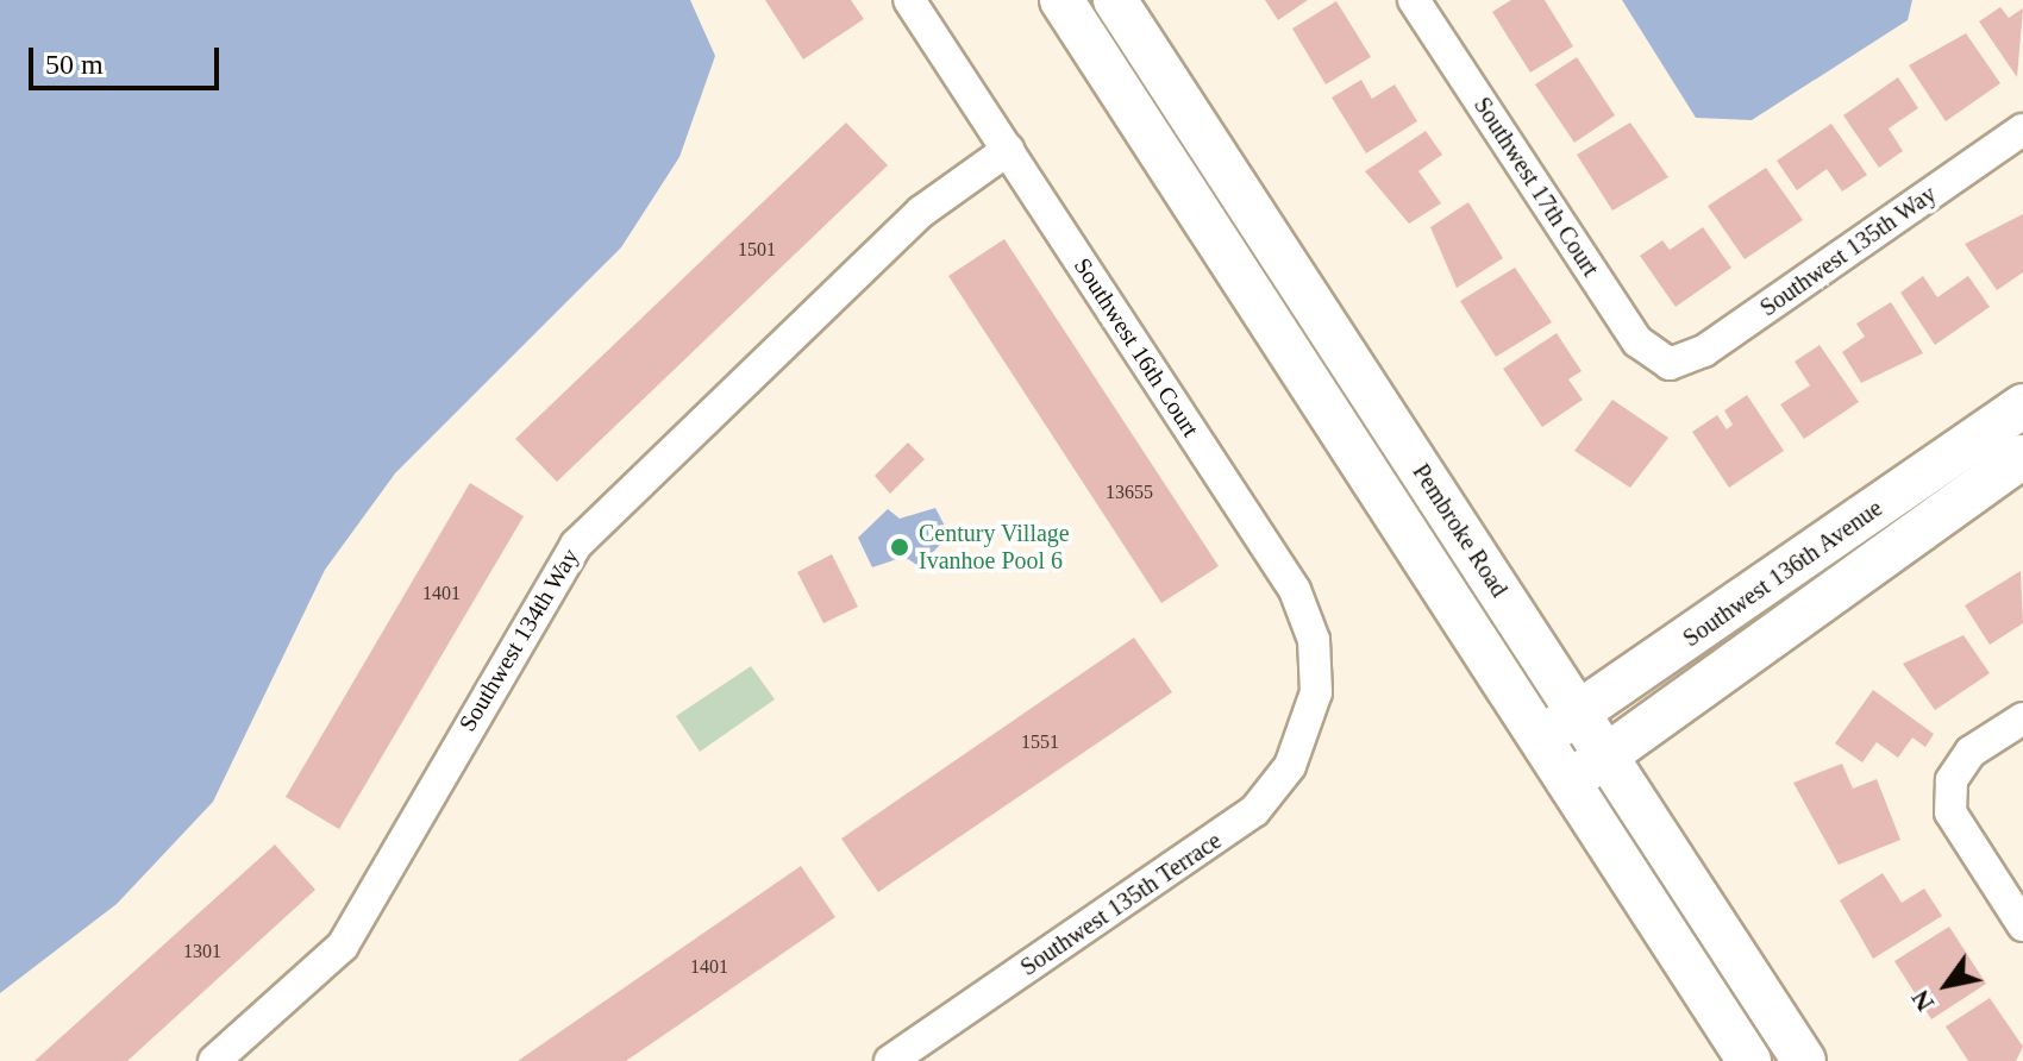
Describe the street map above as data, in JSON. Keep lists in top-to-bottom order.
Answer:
{
  "streets": {
    "main road": ["Pembroke Road", "Southwest 136th Avenue"],
    "street": [
      "Southwest 17th Court",
      "Southwest 135th Way",
      "Southwest 16th Court",
      "Southwest 134th Way",
      "Southwest 135th Terrace"
    ]
  },
  "crossings": [
    ["Southwest 17th Court", "Southwest 135th Way"],
    ["Southwest 16th Court", "Southwest 134th Way"],
    ["Southwest 16th Court", "Southwest 135th Terrace"],
    ["Pembroke Road", "Southwest 136th Avenue"]
  ],
  "places": ["Century Village Ivanhoe Pool 6"],
  "house_numbers": [
    "1501",
    "13655",
    "1401",
    "1551",
    "1301",
    "1401"
  ],
  "scale_bar": "50 m",
  "north": "bottom left"
}
